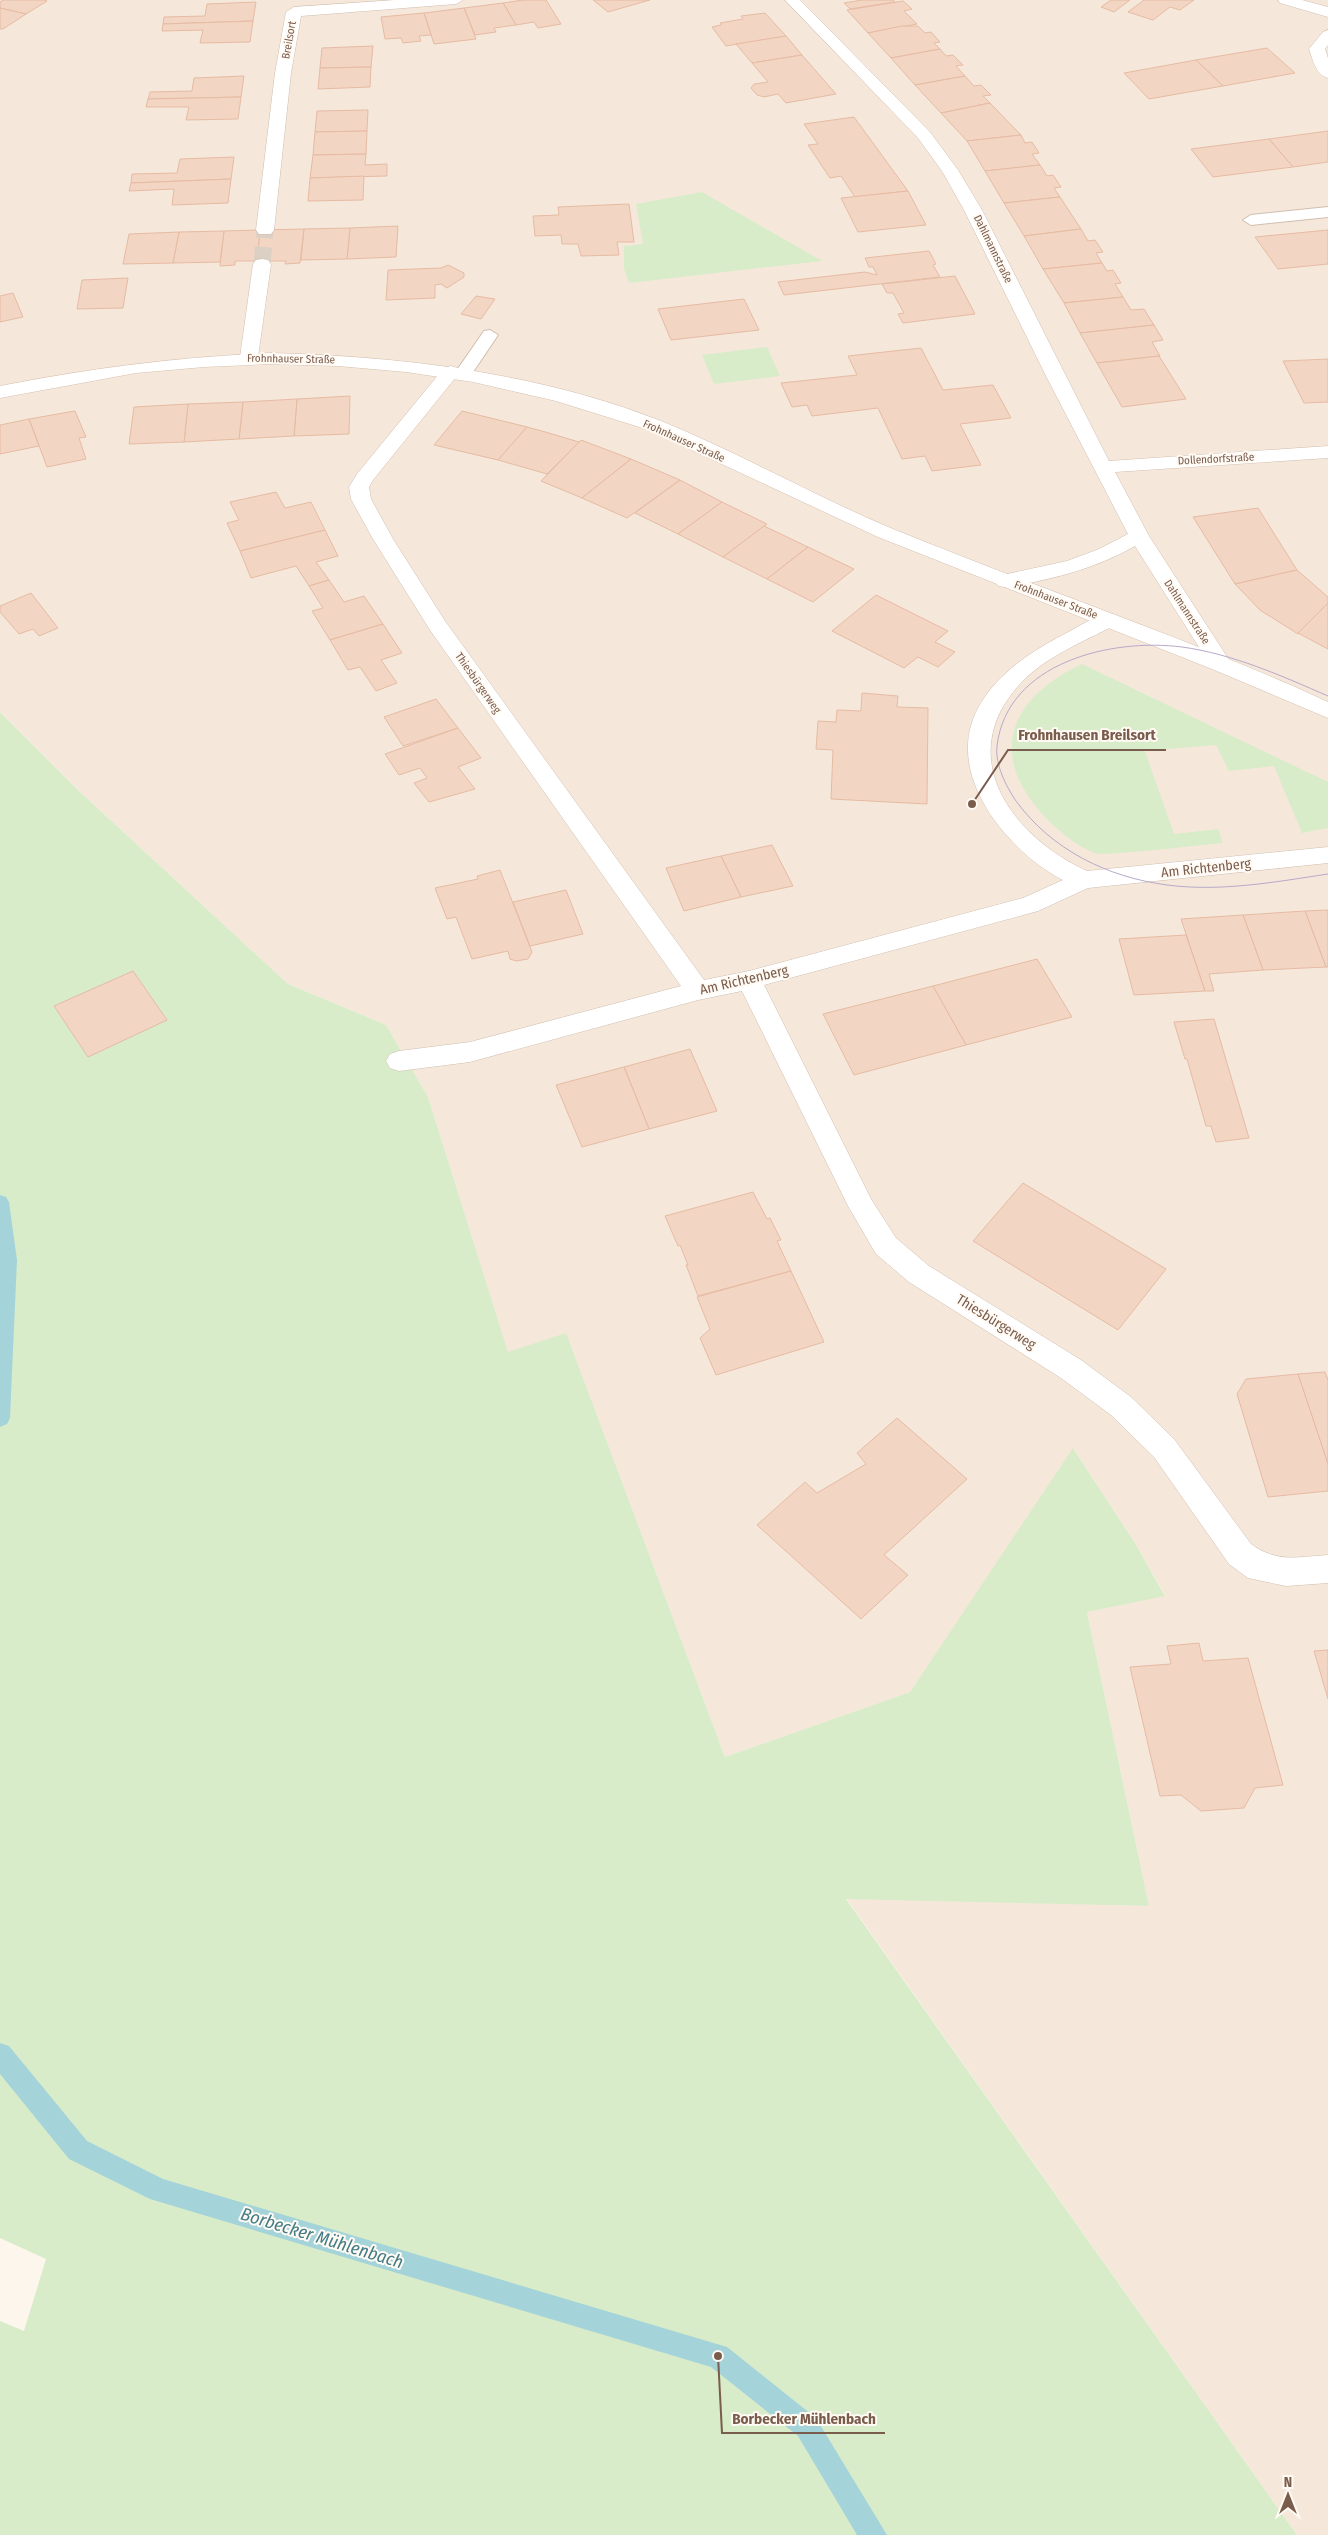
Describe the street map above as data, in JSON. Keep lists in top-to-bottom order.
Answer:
{
  "streets": {
    "street": [
      "Breilsort",
      "Dahlmannstraße",
      "Frohnhauser Straße",
      "Dollendorfstraße",
      "Thiesbürgerweg",
      "Am Richtenberg"
    ]
  },
  "crossings": [
    ["Dahlmannstraße", "Frohnhauser Straße"],
    ["Dahlmannstraße", "Dollendorfstraße"],
    ["Frohnhauser Straße", "Thiesbürgerweg"],
    ["Thiesbürgerweg", "Am Richtenberg"]
  ],
  "water": ["Borbecker Mühlenbach"],
  "places": ["Frohnhausen Breilsort", "Borbecker Mühlenbach"],
  "north": "top"
}
